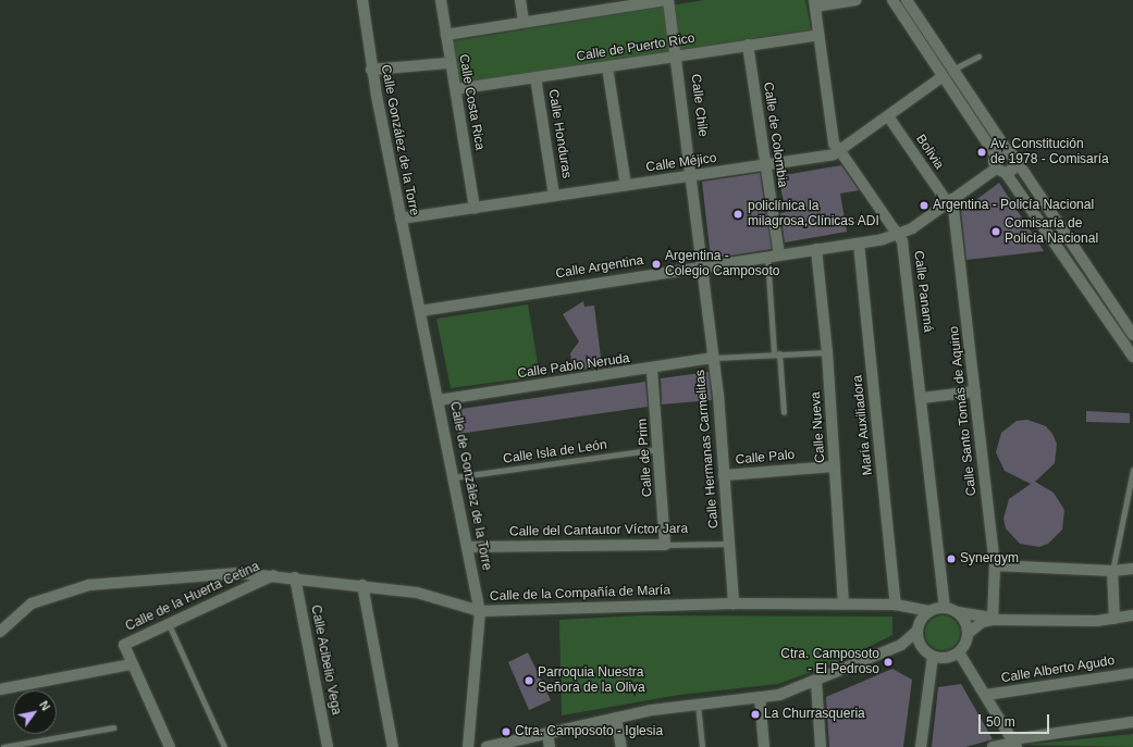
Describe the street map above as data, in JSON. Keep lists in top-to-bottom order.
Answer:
{
  "streets": {
    "street": [
      "Calle de Puerto Rico",
      "Calle Costa Rica",
      "Calle Chile",
      "Calle Honduras",
      "Calle de Colombia",
      "Calle González de la Torre",
      "Bolivia",
      "Calle Méjico",
      "Calle Argentina",
      "Calle Panamá",
      "Calle Pablo Neruda",
      "Calle Santo Tomás de Aquino",
      "María Auxiliadora",
      "Calle Nueva",
      "Calle Hermanas Carmelitas",
      "Calle de Prim",
      "Calle Palo",
      "Calle de González de la Torre",
      "Calle del Cantautor Víctor Jara",
      "Calle de la Compañía de María",
      "Calle de la Huerta Cetina",
      "Calle Acibelio Vega",
      "Calle Alberto Agudo"
    ],
    "lane": ["Calle Isla de León"]
  },
  "crossings": [
    ["Calle de Puerto Rico", "Calle Costa Rica"],
    ["Calle de Puerto Rico", "Calle Chile"],
    ["Calle de Puerto Rico", "Calle Honduras"],
    ["Calle de Puerto Rico", "Calle de Colombia"],
    ["Calle de Puerto Rico", "Calle Panamá"],
    ["Calle Costa Rica", "Calle Méjico"],
    ["Calle Chile", "Calle Méjico"],
    ["Calle Chile", "Calle Argentina"],
    ["Calle Chile", "Calle Hermanas Carmelitas"],
    ["Calle Honduras", "Calle Méjico"],
    ["Calle de Colombia", "Calle Méjico"],
    ["Calle de Colombia", "Calle Argentina"],
    ["Calle González de la Torre", "Calle Méjico"],
    ["Calle González de la Torre", "Calle de González de la Torre"],
    ["Bolivia", "Calle Méjico"],
    ["Bolivia", "Calle Argentina"],
    ["Bolivia", "Calle Santo Tomás de Aquino"],
    ["Calle Méjico", "Calle Panamá"],
    ["Calle Argentina", "Calle Panamá"],
    ["Calle Argentina", "Calle Santo Tomás de Aquino"],
    ["Calle Argentina", "María Auxiliadora"],
    ["Calle Argentina", "Calle Nueva"],
    ["Calle Argentina", "Calle Hermanas Carmelitas"],
    ["Calle Argentina", "Calle de González de la Torre"],
    ["Calle Panamá", "Calle de la Compañía de María"],
    ["Calle Pablo Neruda", "Calle Hermanas Carmelitas"],
    ["Calle Pablo Neruda", "Calle de Prim"],
    ["Calle Pablo Neruda", "Calle de González de la Torre"],
    ["María Auxiliadora", "Calle de la Compañía de María"],
    ["Calle Nueva", "Calle Palo"],
    ["Calle Nueva", "Calle de la Compañía de María"],
    ["Calle Hermanas Carmelitas", "Calle Palo"],
    ["Calle Hermanas Carmelitas", "Calle del Cantautor Víctor Jara"],
    ["Calle Hermanas Carmelitas", "Calle de la Compañía de María"],
    ["Calle Isla de León", "Calle de Prim"],
    ["Calle Isla de León", "Calle de González de la Torre"],
    ["Calle de Prim", "Calle del Cantautor Víctor Jara"],
    ["Calle de González de la Torre", "Calle del Cantautor Víctor Jara"],
    ["Calle de González de la Torre", "Calle de la Compañía de María"],
    ["Calle de la Compañía de María", "Calle de la Huerta Cetina"],
    ["Calle de la Compañía de María", "Calle Acibelio Vega"]
  ],
  "places": [
    "Av. Constitución de 1978 - Comisaría",
    "Argentina - Policía Nacional",
    "policlínica la milagrosa,Clínicas ADI",
    "Comisaría de Policía Nacional",
    "Argentina - Colegio Camposoto",
    "Synergym",
    "Ctra. Camposoto - El Pedroso",
    "Parroquia Nuestra Señora de la Oliva",
    "La Churrasqueria",
    "Ctra. Camposoto - Iglesia"
  ],
  "scale_bar": "50 m",
  "north": "top right"
}
